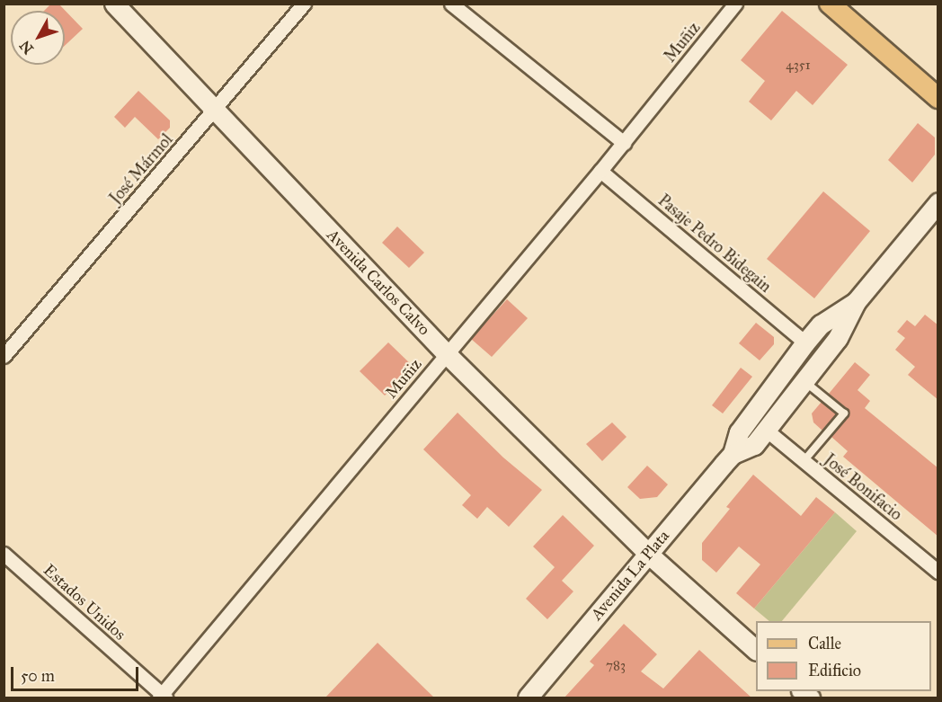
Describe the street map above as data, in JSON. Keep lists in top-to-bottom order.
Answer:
{
  "streets": {
    "main road": ["Avenida Carlos Calvo", "Avenida La Plata"],
    "street": [
      "Muñiz",
      "José Mármol",
      "Pasaje Pedro Bidegain",
      "José Bonifacio",
      "Estados Unidos"
    ]
  },
  "crossings": [
    ["Muñiz", "Pasaje Pedro Bidegain"],
    ["Muñiz", "Avenida Carlos Calvo"],
    ["Muñiz", "Estados Unidos"],
    ["José Mármol", "Avenida Carlos Calvo"],
    ["Pasaje Pedro Bidegain", "Avenida La Plata"],
    ["Avenida Carlos Calvo", "Avenida La Plata"],
    ["José Bonifacio", "Avenida La Plata"]
  ],
  "house_numbers": ["4351", "783"],
  "legend": ["Calle", "Edificio"],
  "scale_bar": "50 m",
  "north": "bottom left"
}
